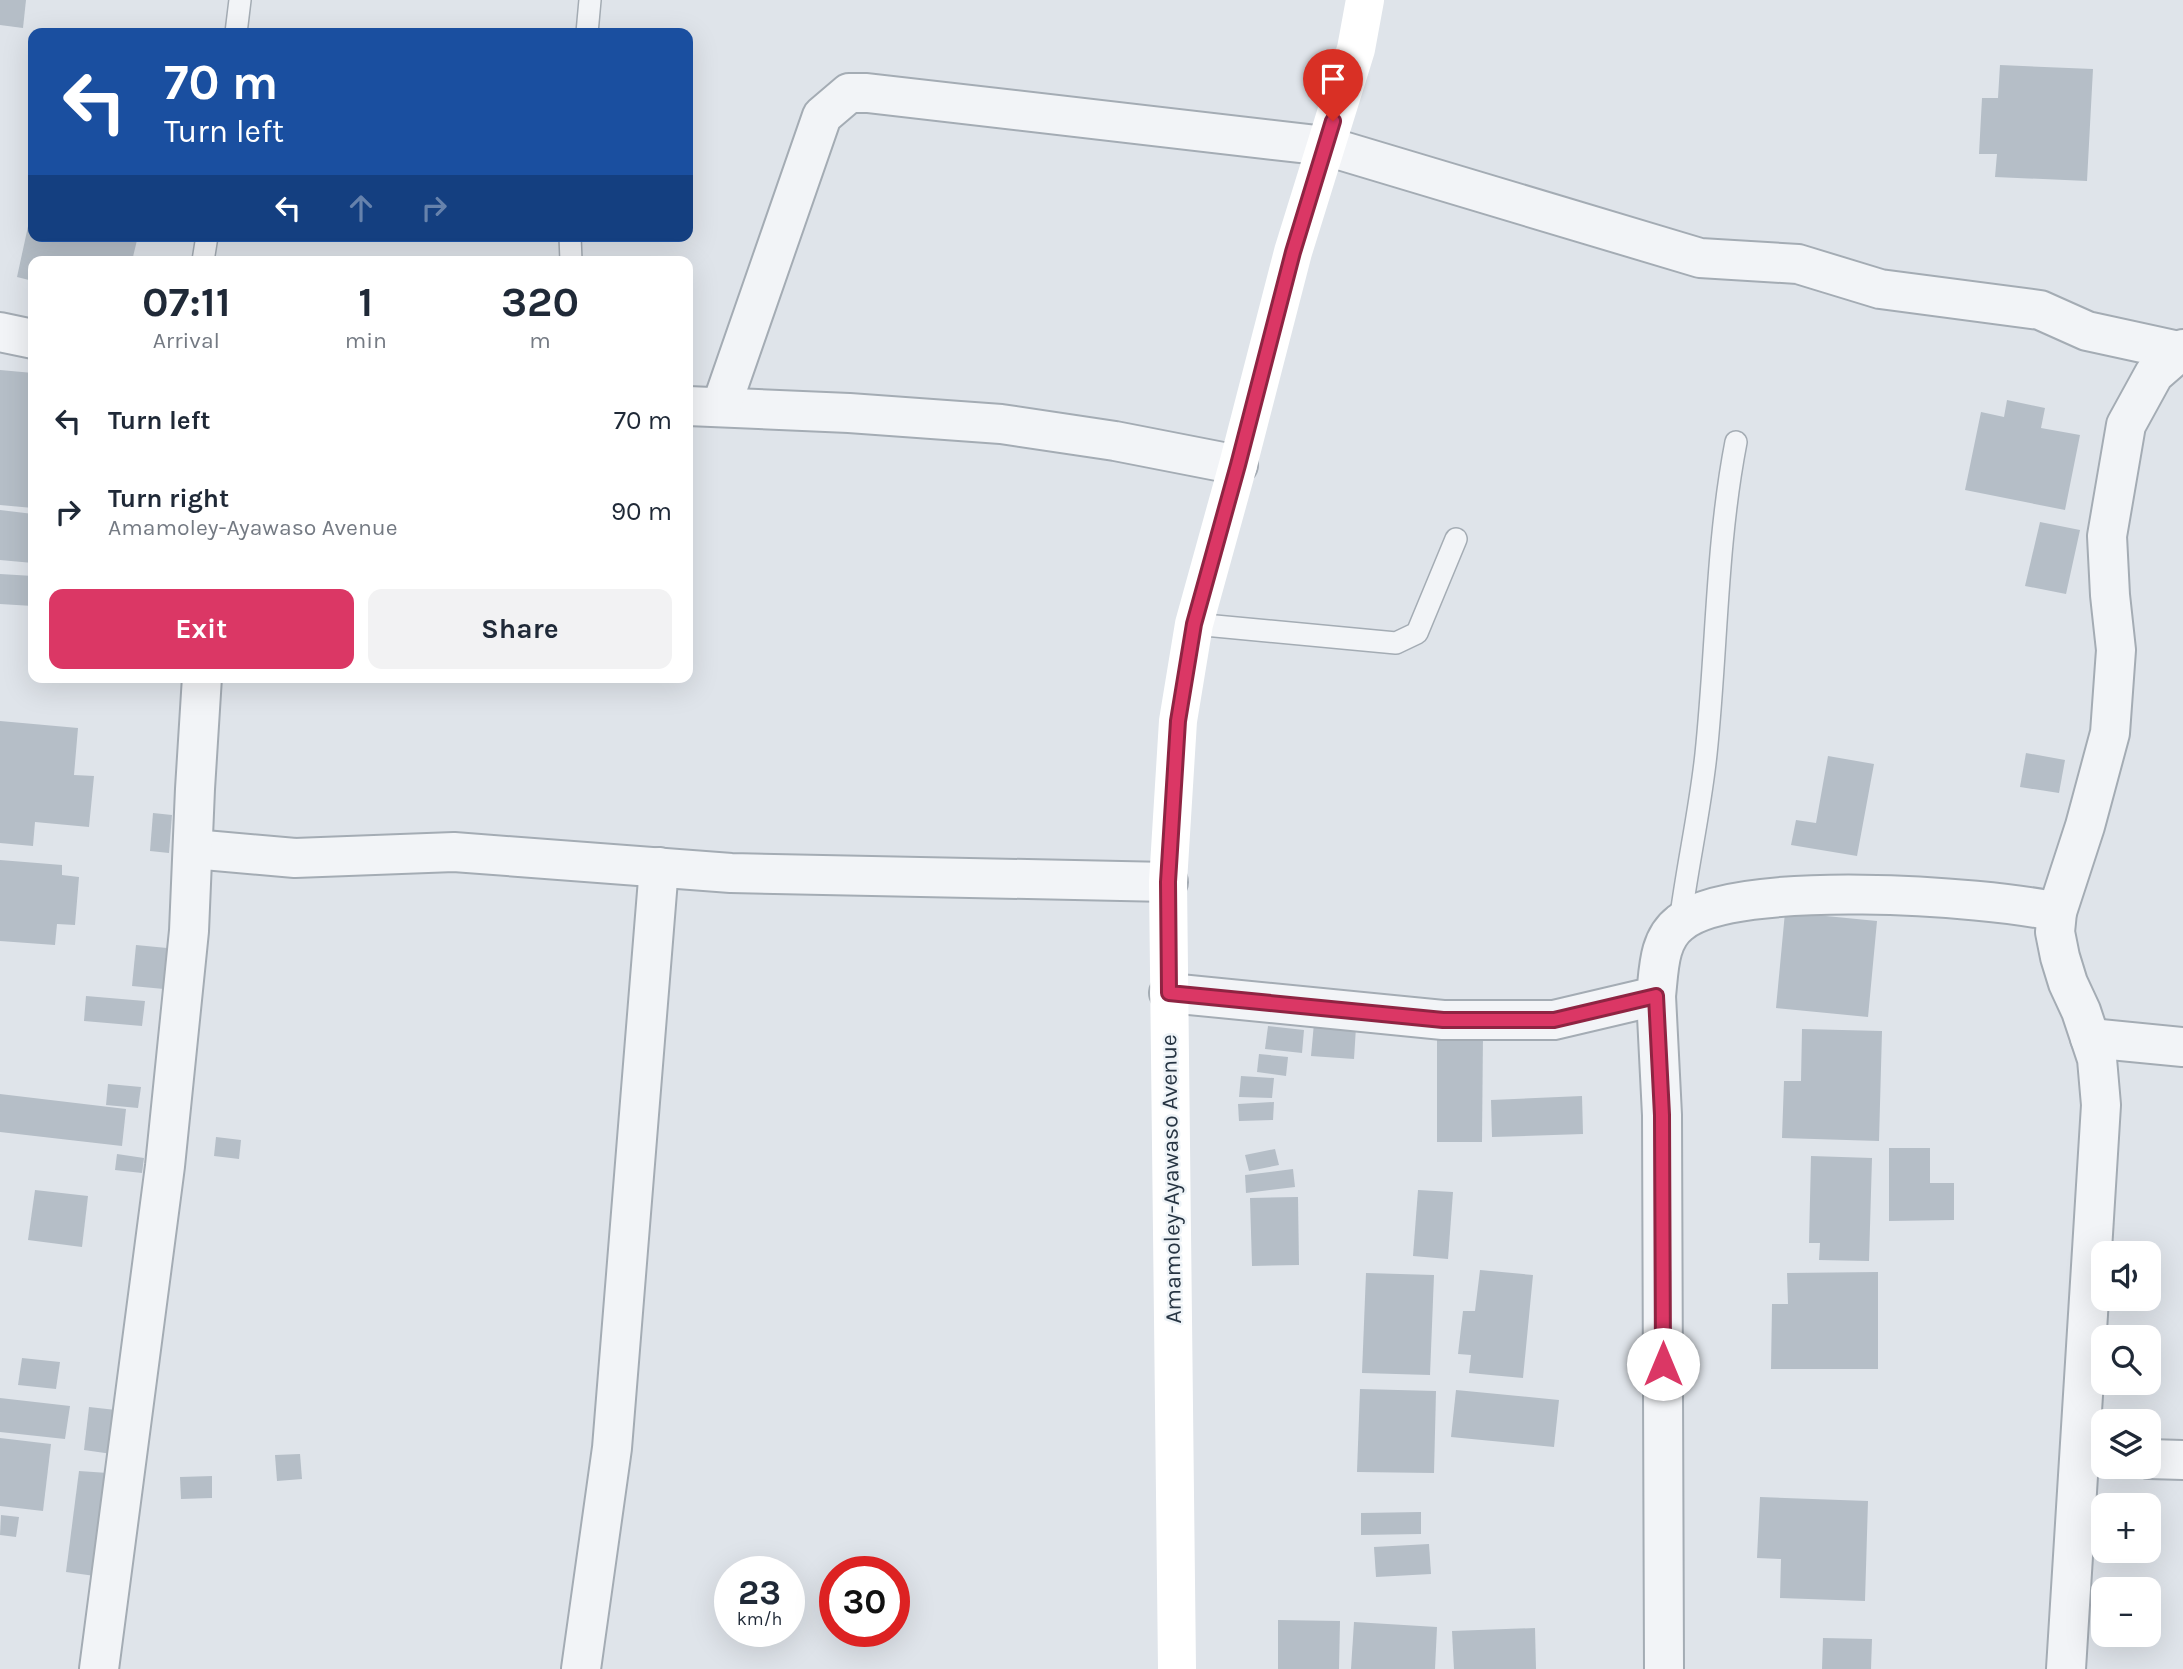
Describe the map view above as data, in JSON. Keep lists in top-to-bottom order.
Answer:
{
  "streets": {
    "street": ["Amamoley-Ayawaso Avenue"]
  },
  "page": {
    "turn": ["70 m", "Turn left"],
    "eta": [
      "07:11",
      "Arrival",
      "1",
      "min",
      "320",
      "m"
    ],
    "list": [
      {
        "name": "Turn left",
        "value": "70 m"
      },
      {
        "name": "Turn right",
        "note": "Amamoley-Ayawaso Avenue",
        "value": "90 m"
      }
    ],
    "buttons": ["Exit", "Share"],
    "map_buttons": ["+", "−"],
    "speed": "23 km/h",
    "limit": "30"
  }
}
